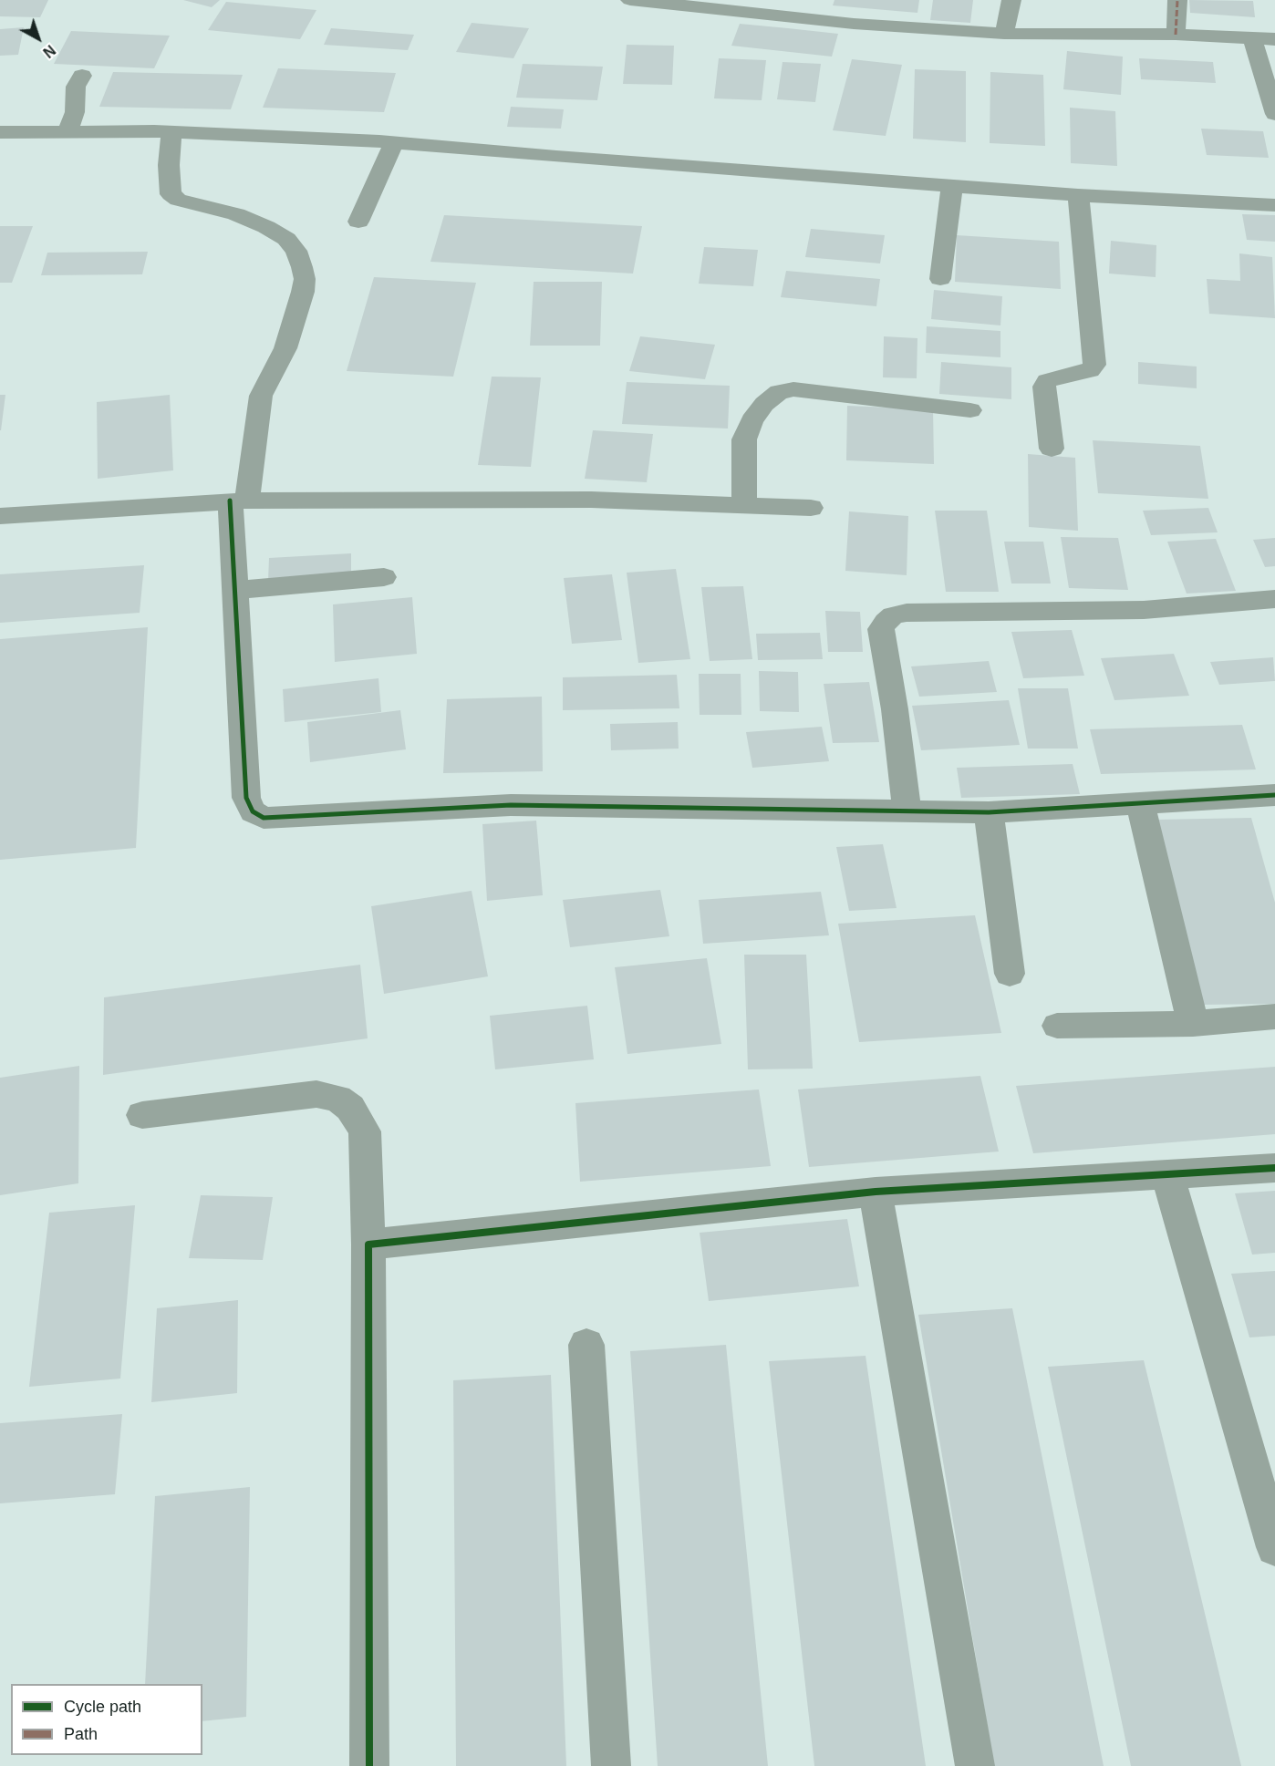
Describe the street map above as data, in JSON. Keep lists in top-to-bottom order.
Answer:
{
  "legend": ["Cycle path", "Path"],
  "north": "bottom right"
}
